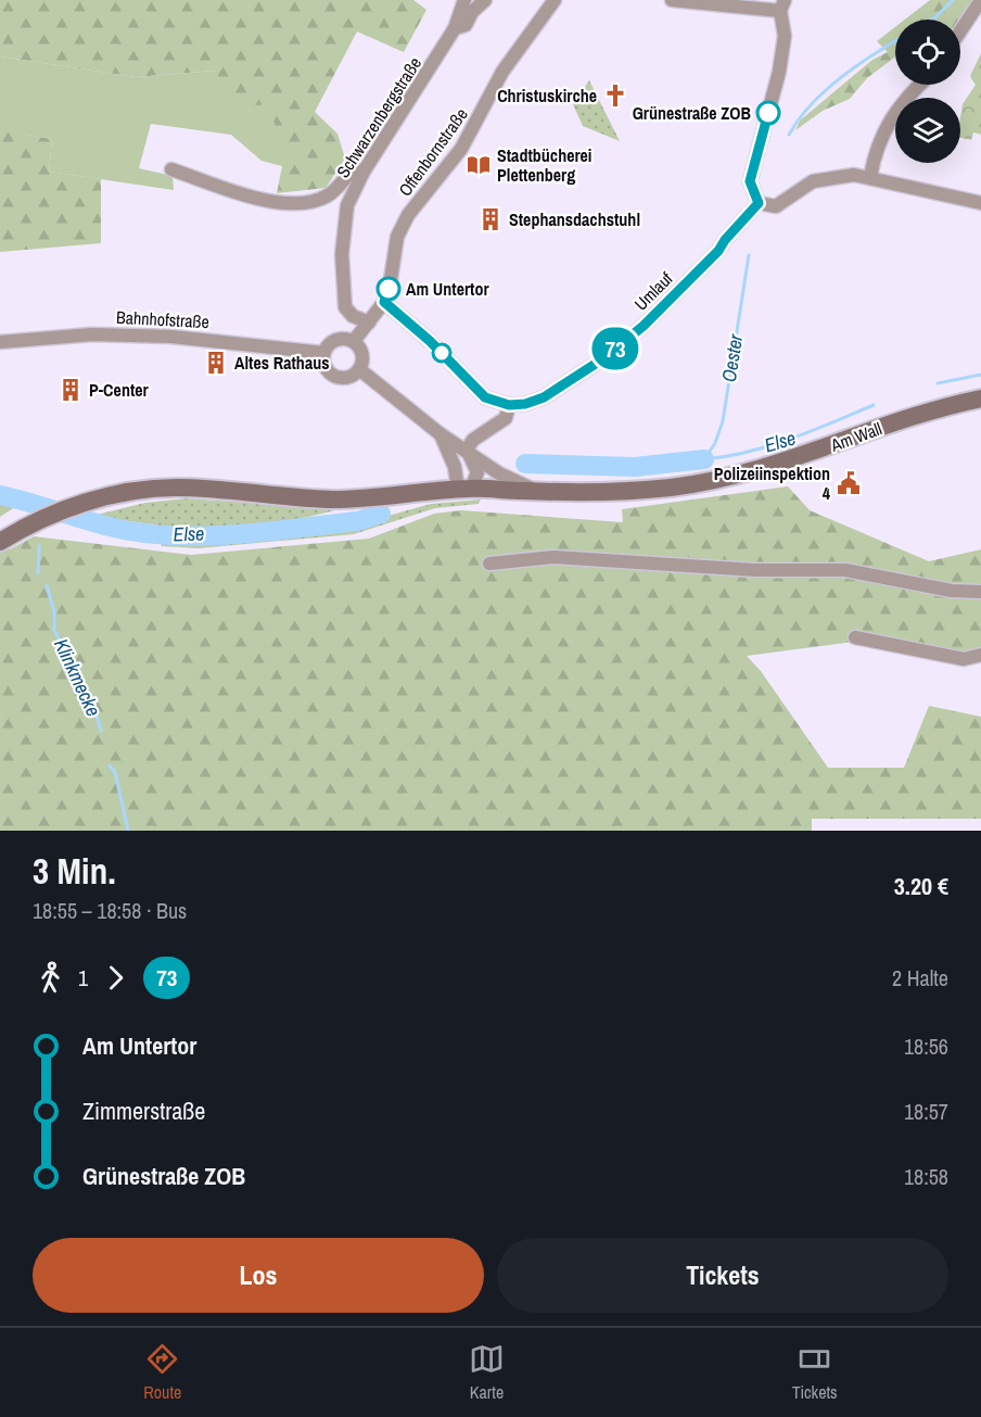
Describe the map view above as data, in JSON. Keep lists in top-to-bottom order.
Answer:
{
  "streets": {
    "main road": ["Am Wall"],
    "street": [
      "Schwarzenbergstraße",
      "Offenbornstraße",
      "Umlauf",
      "Bahnhofstraße"
    ]
  },
  "crossings": [
    ["Bahnhofstraße", "Am Wall"]
  ],
  "water": ["Oester", "Else", "Klinkmecke"],
  "places": {
    "church": ["Christuskirche"],
    "other": ["Grünestraße ZOB", "Am Untertor"],
    "library": ["Stadtbücherei Plettenberg"],
    "building": ["Stephansdachstuhl", "Altes Rathaus", "P-Center"],
    "public building": ["Polizeiinspektion 4"]
  },
  "lines": ["bus line 73"],
  "page": {
    "on_map": "73",
    "heading": ["3 Min.", "18:55 – 18:58 · Bus", "3.20 €"],
    "legs": ["1", "73", "2 Halte"],
    "list": [
      {
        "name": "Am Untertor",
        "value": "18:56"
      },
      {
        "name": "Zimmerstraße",
        "value": "18:57"
      },
      {
        "name": "Grünestraße ZOB",
        "value": "18:58"
      }
    ],
    "buttons": ["Los", "Tickets"],
    "tabs": ["Route", "Karte", "Tickets"]
  }
}
